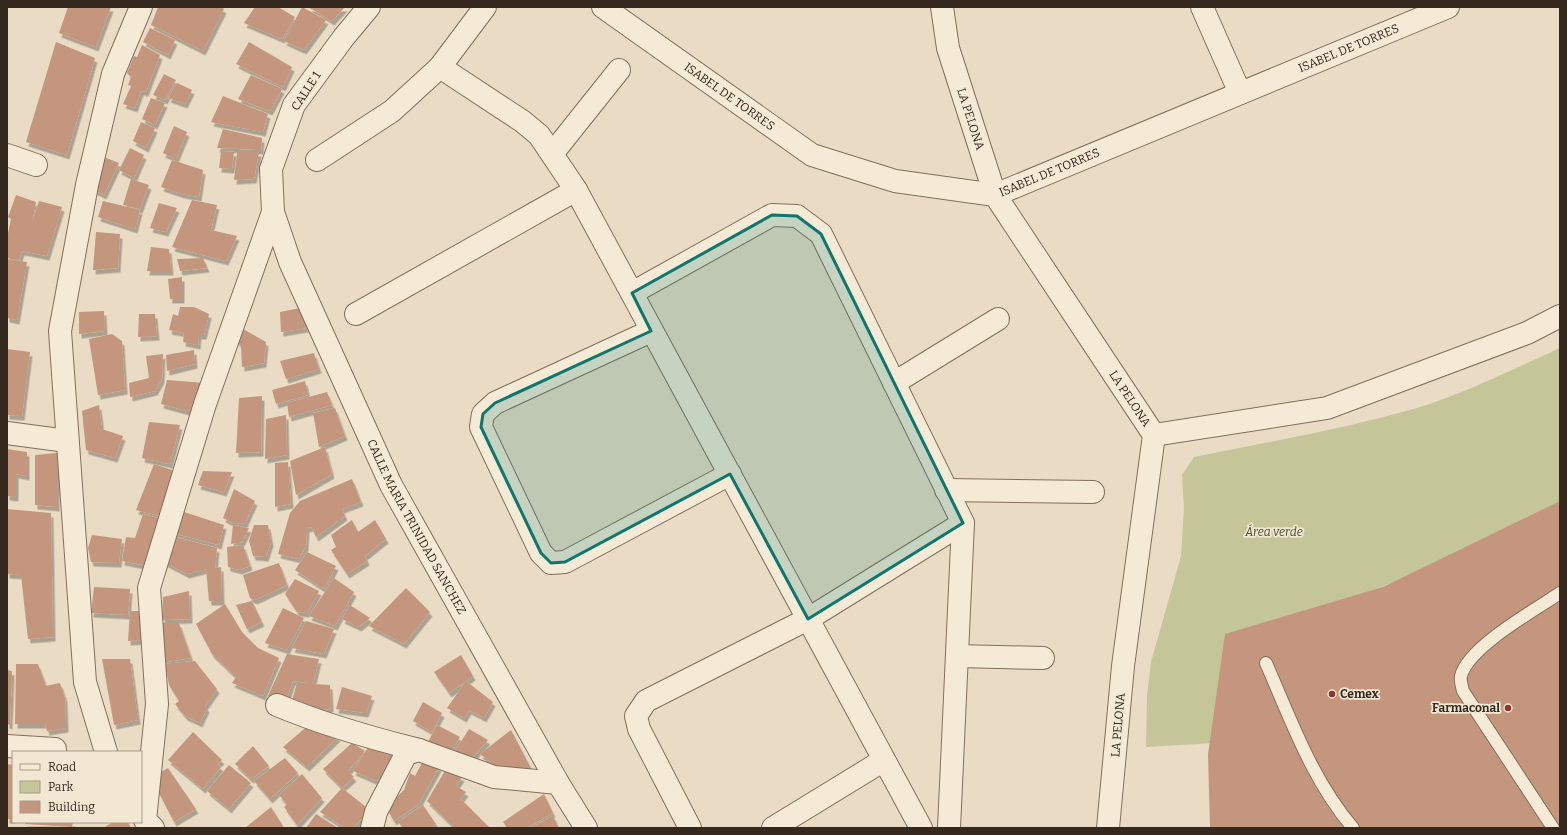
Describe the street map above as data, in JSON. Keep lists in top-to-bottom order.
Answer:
{
  "streets": {
    "street": [
      "ISABEL DE TORRES",
      "CALLE 1",
      "LA PELONA",
      "CALLE MARIA TRINIDAD SANCHEZ"
    ]
  },
  "crossings": [
    ["ISABEL DE TORRES", "LA PELONA"],
    ["CALLE 1", "CALLE MARIA TRINIDAD SANCHEZ"]
  ],
  "parks": ["Área verde"],
  "places": ["Cemex", "Farmaconal"],
  "legend": ["Road", "Park", "Building"]
}
